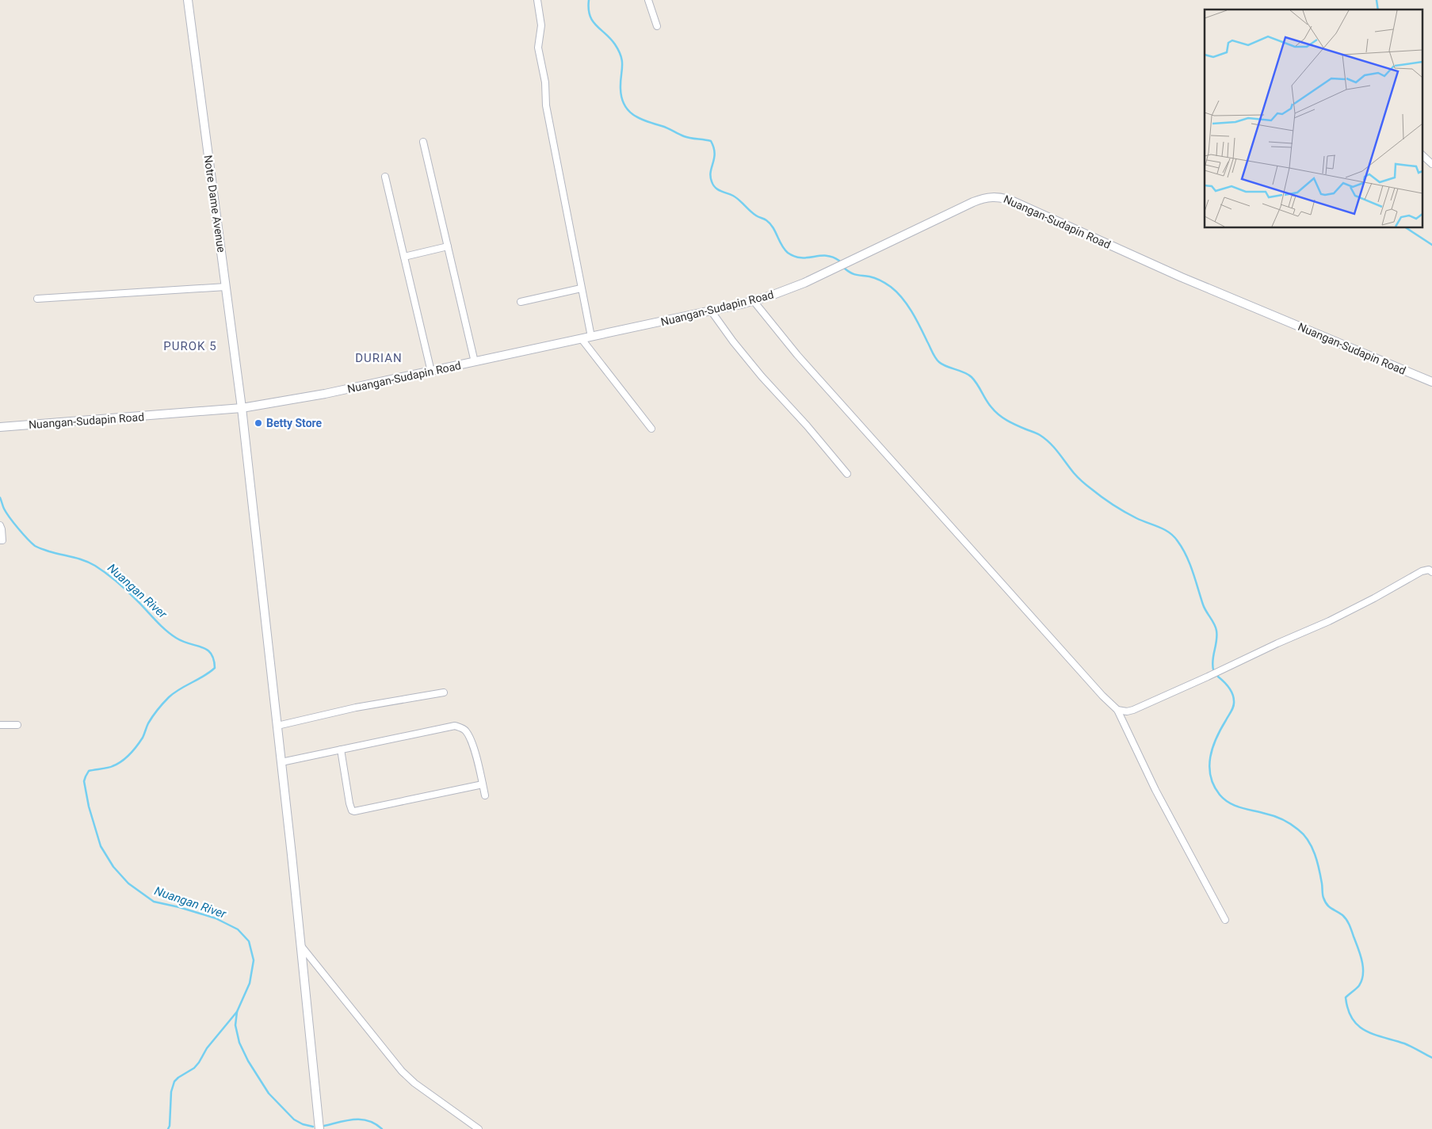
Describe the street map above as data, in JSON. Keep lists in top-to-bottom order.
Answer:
{
  "streets": {
    "street": ["Notre Dame Avenue", "Nuangan-Sudapin Road"]
  },
  "crossings": [
    ["Notre Dame Avenue", "Nuangan-Sudapin Road"]
  ],
  "districts": ["PUROK 5", "DURIAN"],
  "water": ["Nuangan River"],
  "places": ["Betty Store"]
}
